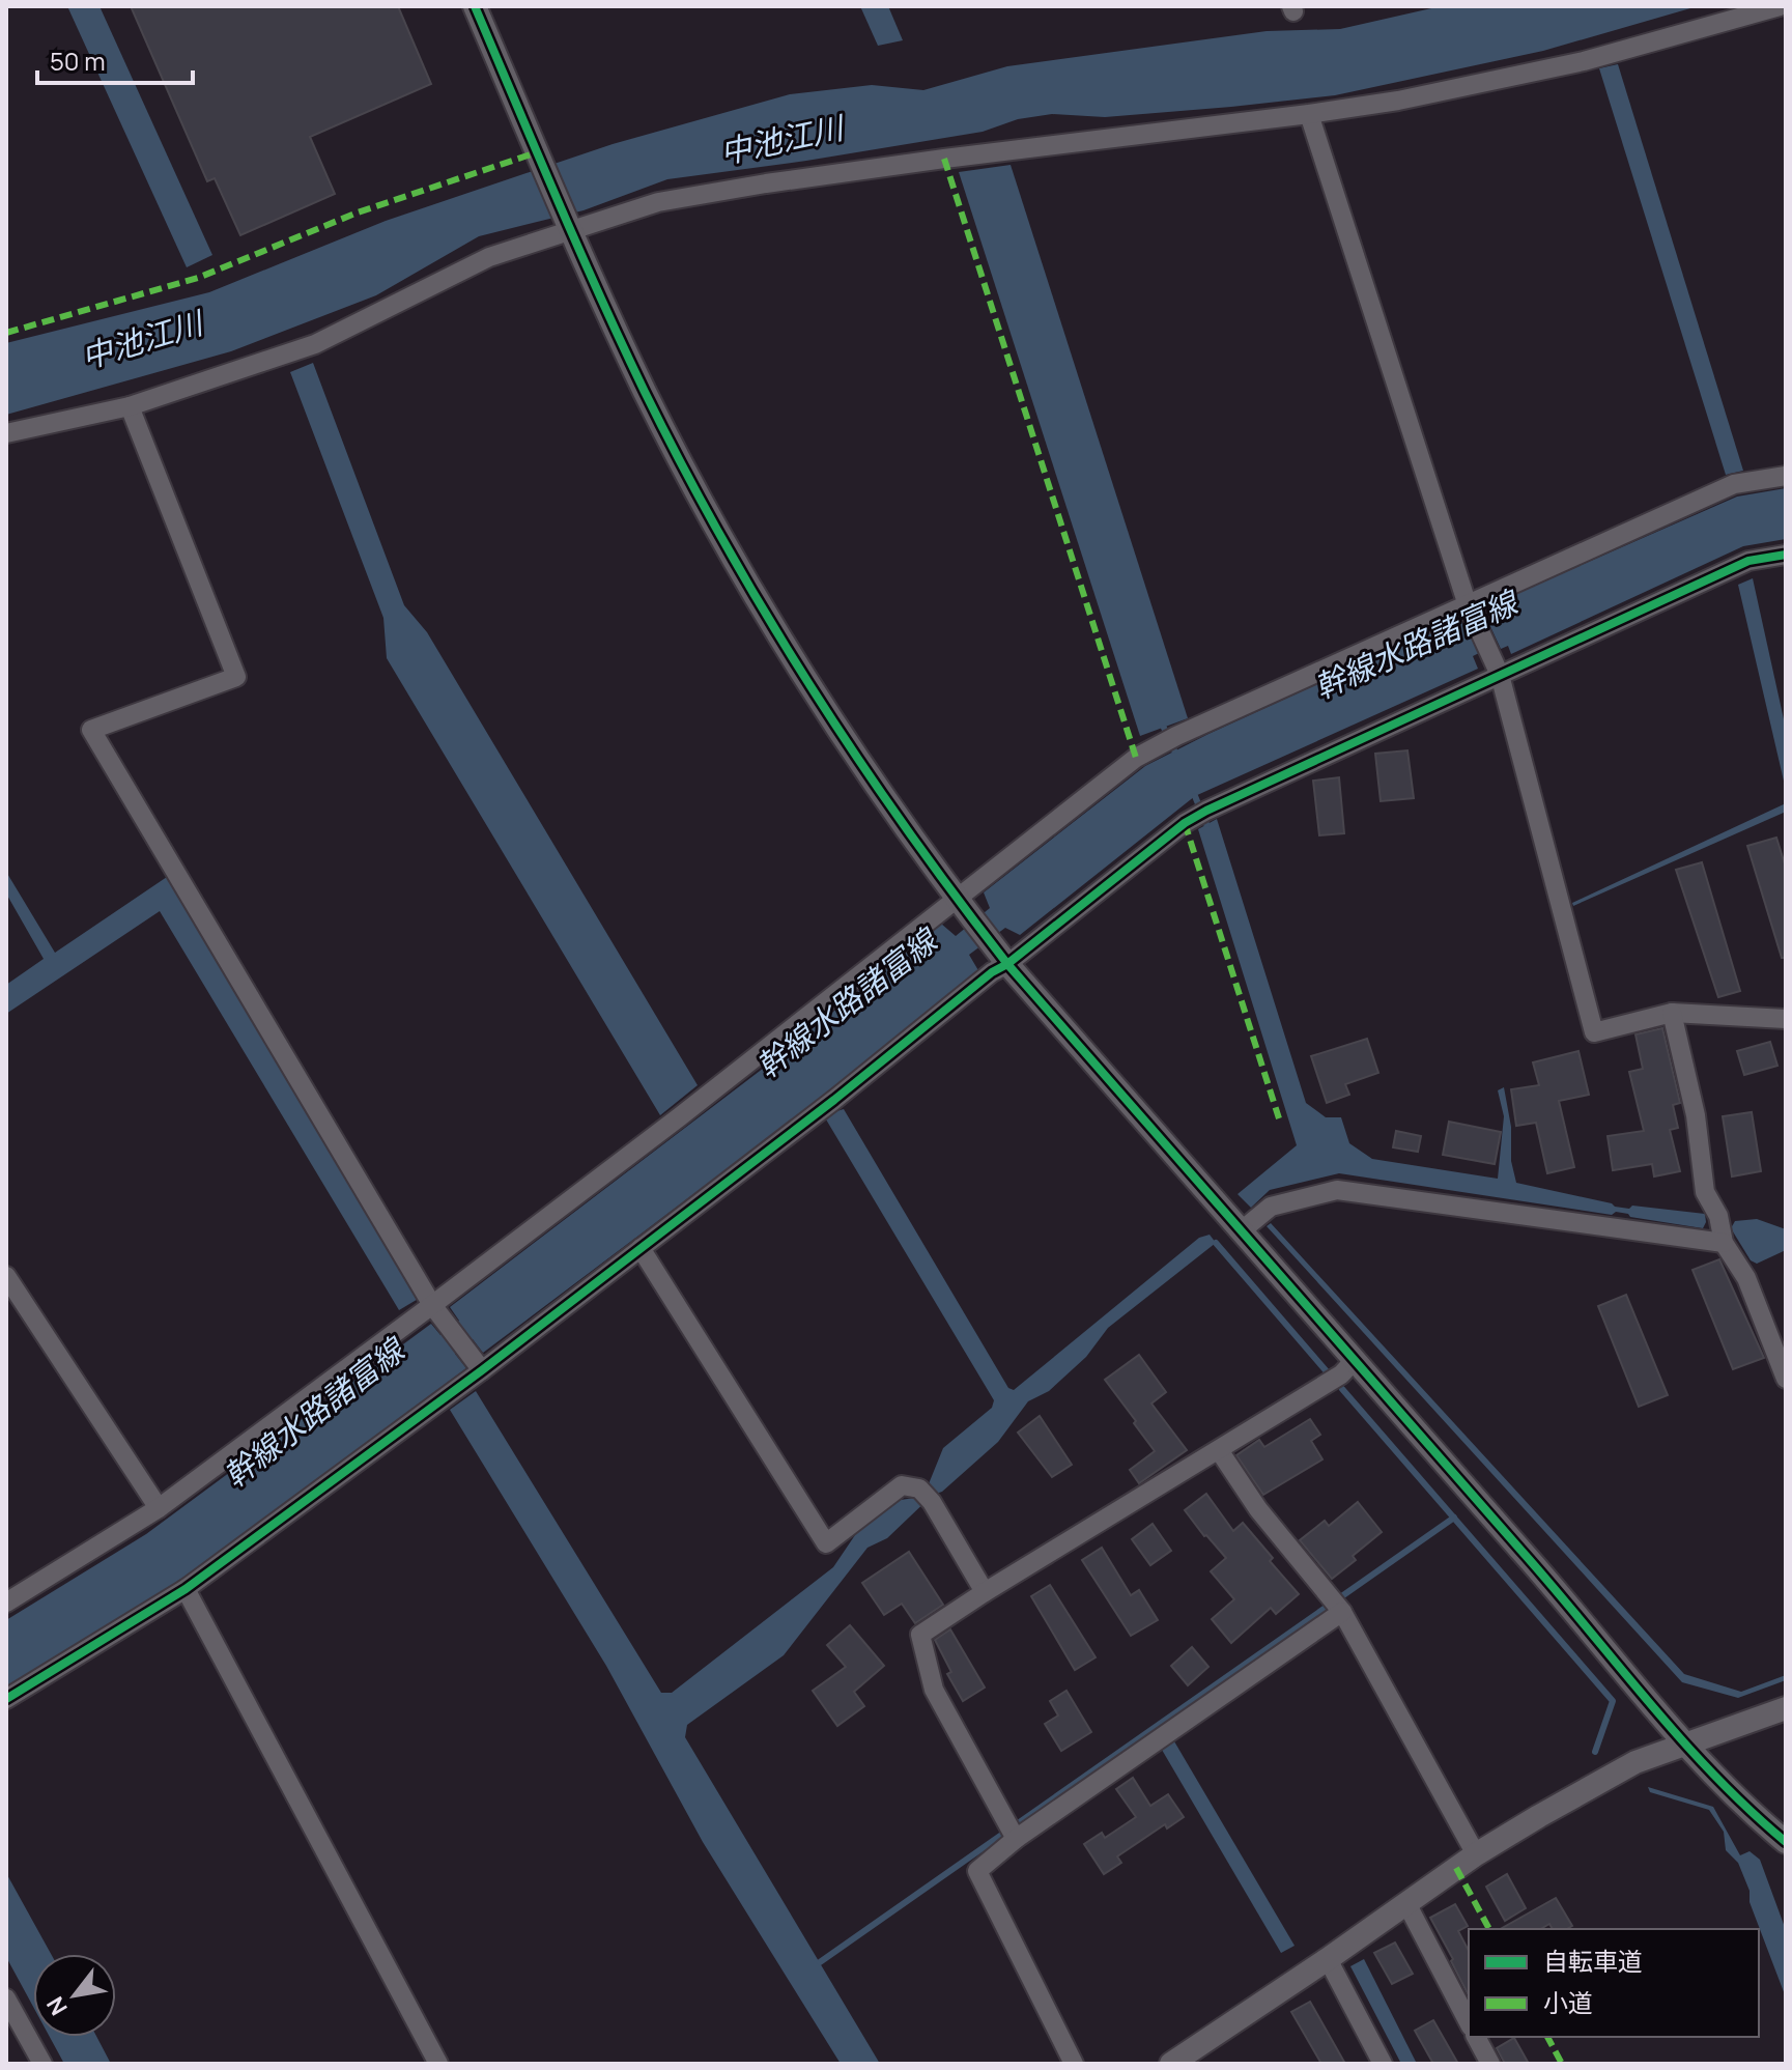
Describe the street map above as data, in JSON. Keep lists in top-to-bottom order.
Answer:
{
  "water": ["中池江川", "幹線水路諸富線"],
  "legend": ["自転車道", "小道"],
  "scale_bar": "50 m",
  "north": "bottom left"
}
